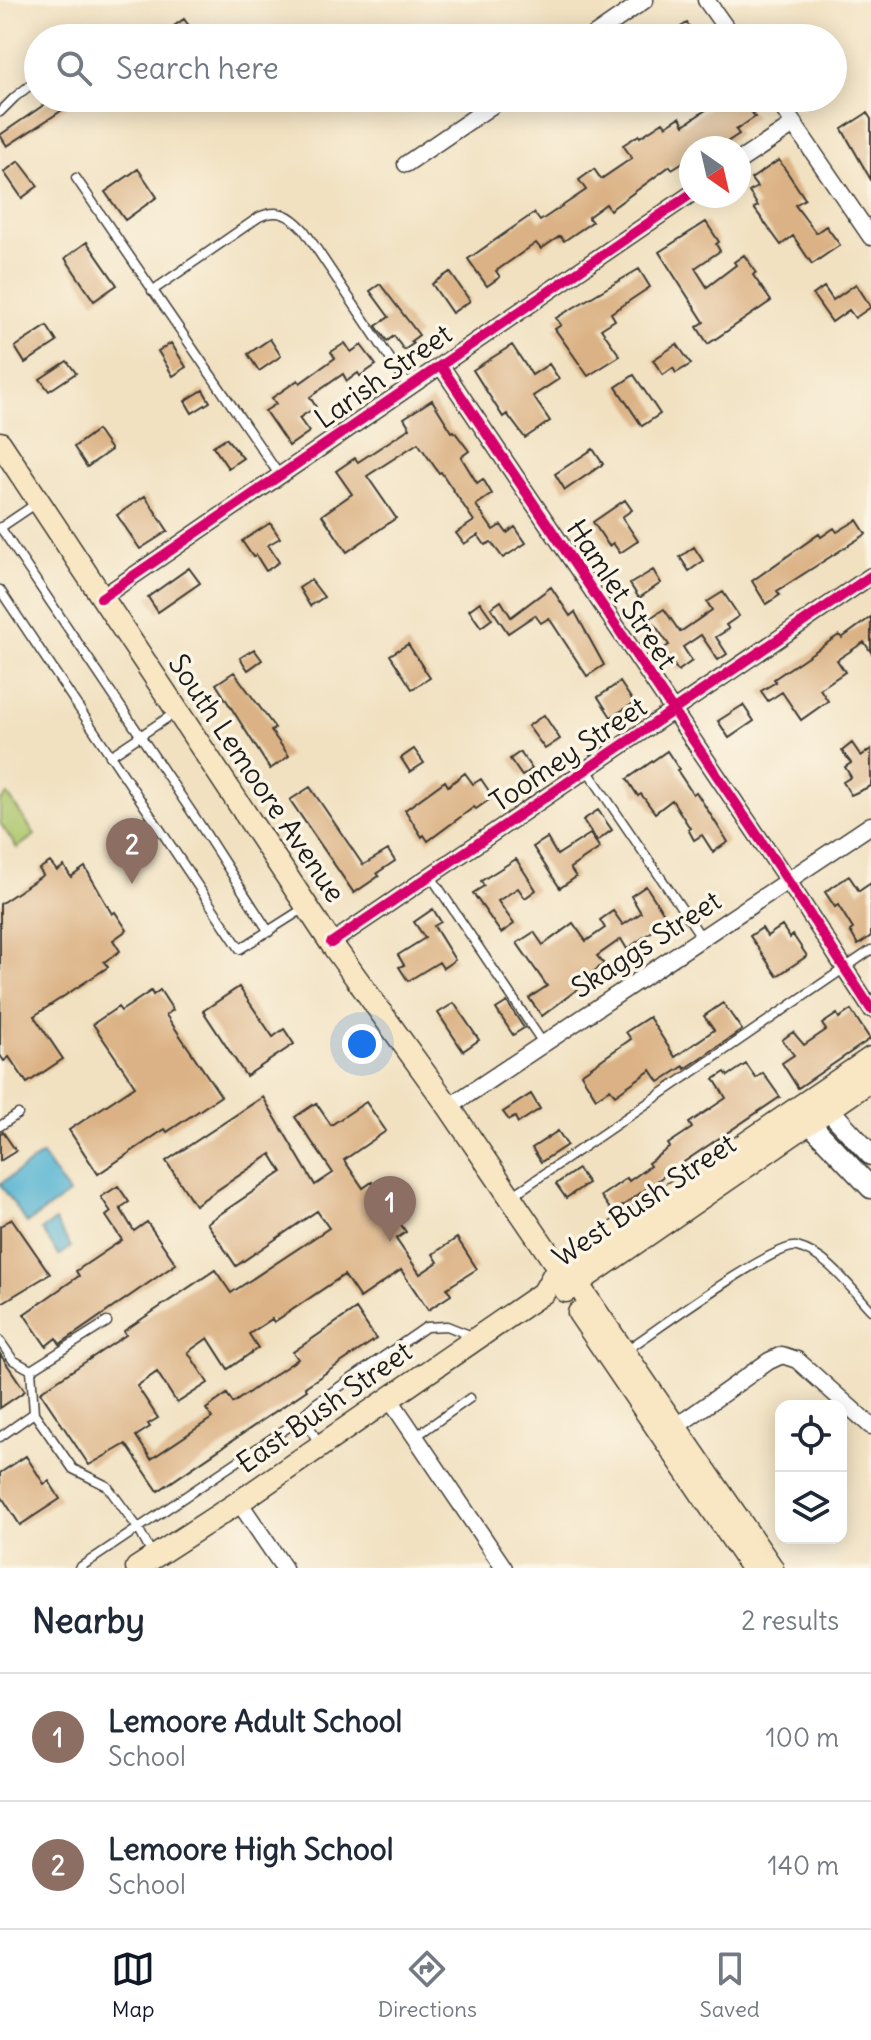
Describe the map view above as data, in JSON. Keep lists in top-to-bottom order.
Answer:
{
  "streets": {
    "main road": ["South Lemoore Avenue", "West Bush Street", "East Bush Street"],
    "street": [
      "Larish Street",
      "Hamlet Street",
      "Toomey Street",
      "Skaggs Street"
    ]
  },
  "crossings": [
    ["Larish Street", "Hamlet Street"],
    ["Larish Street", "South Lemoore Avenue"],
    ["Hamlet Street", "Toomey Street"],
    ["Hamlet Street", "Skaggs Street"],
    ["Toomey Street", "South Lemoore Avenue"],
    ["South Lemoore Avenue", "Skaggs Street"],
    ["South Lemoore Avenue", "West Bush Street"],
    ["South Lemoore Avenue", "East Bush Street"],
    ["West Bush Street", "East Bush Street"]
  ],
  "north": "bottom right",
  "page": {
    "search": "Search here",
    "pins": ["2", "1"],
    "heading": ["Nearby", "2 results"],
    "list": [
      {
        "mark": "1",
        "name": "Lemoore Adult School",
        "note": "School",
        "value": "100 m"
      },
      {
        "mark": "2",
        "name": "Lemoore High School",
        "note": "School",
        "value": "140 m"
      }
    ],
    "nav": ["Map", "Directions", "Saved"]
  }
}
